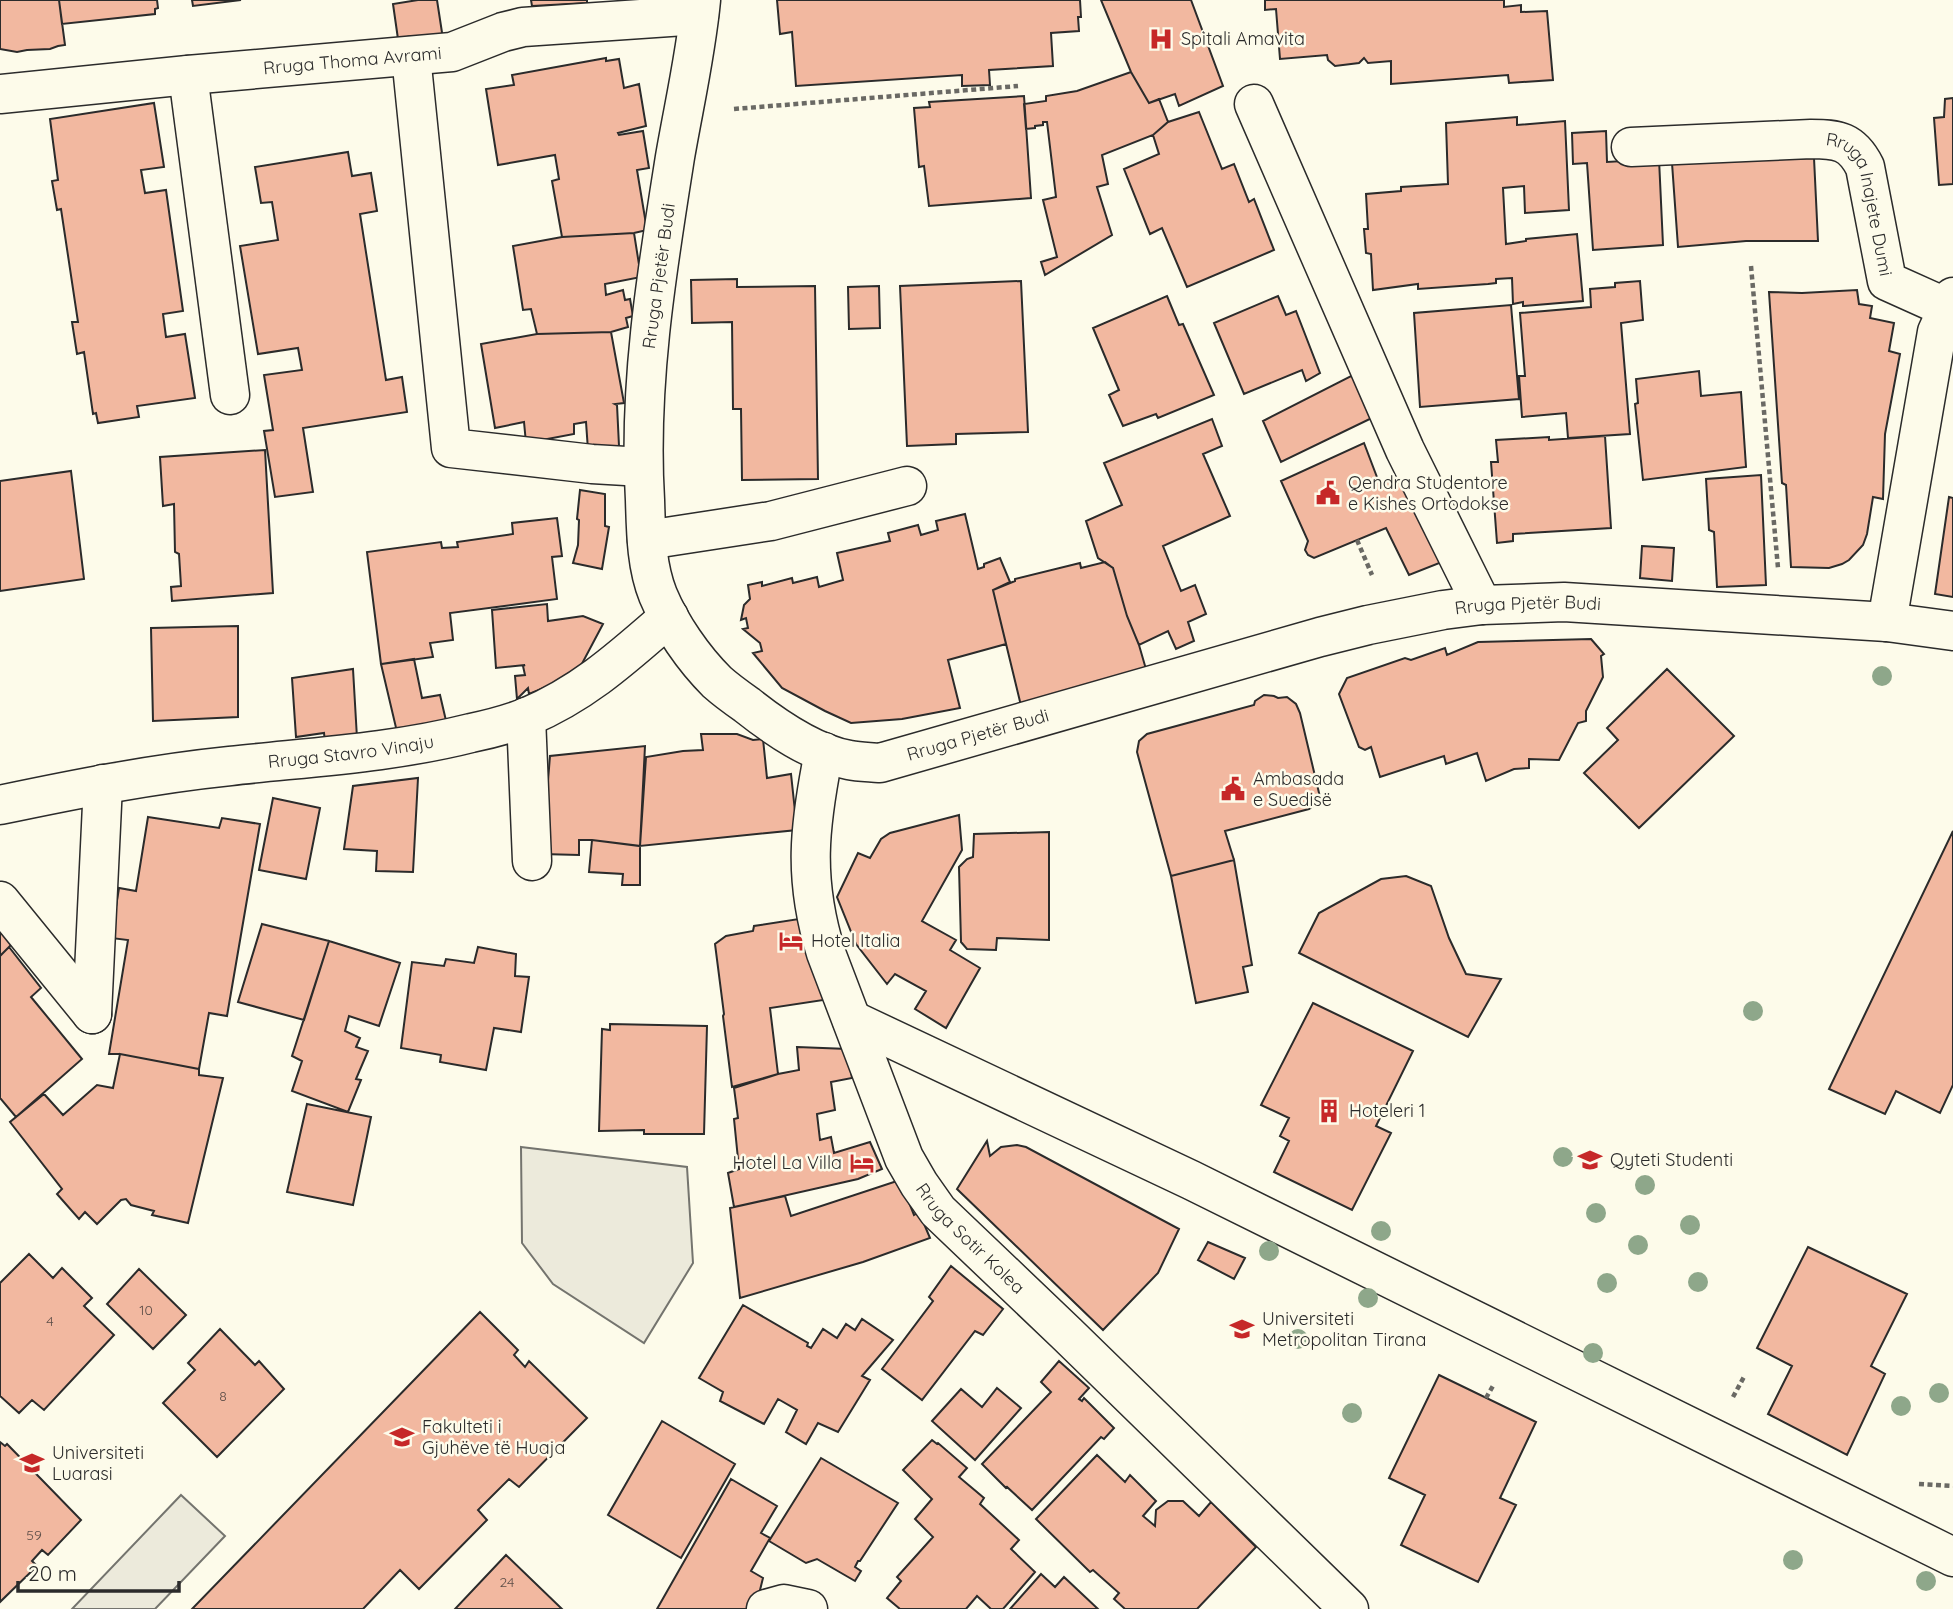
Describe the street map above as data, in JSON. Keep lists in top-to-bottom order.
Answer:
{
  "streets": {
    "street": [
      "Rruga Thoma Avrami",
      "Rruga Inajete Dumi",
      "Rruga Pjetër Budi",
      "Rruga Stavro Vinaju",
      "Rruga Sotir Kolea"
    ]
  },
  "crossings": [
    ["Rruga Thoma Avrami", "Rruga Pjetër Budi"],
    ["Rruga Inajete Dumi", "Rruga Pjetër Budi"],
    ["Rruga Pjetër Budi", "Rruga Stavro Vinaju"],
    ["Rruga Pjetër Budi", "Rruga Sotir Kolea"]
  ],
  "places": {
    "hospital": ["Spitali Amavita"],
    "public building": ["Qendra Studentore e Kishes Ortodokse", "Ambasada e Suedisë"],
    "hotel": ["Hotel Italia", "Hotel La Villa"],
    "building": ["Hoteleri 1"],
    "school or university": [
      "Qyteti Studenti",
      "Universiteti Metropolitan Tirana",
      "Fakulteti i Gjuhëve të Huaja",
      "Universiteti Luarasi"
    ]
  },
  "house_numbers": [
    "10",
    "4",
    "8",
    "59",
    "24"
  ],
  "scale_bar": "20 m"
}
